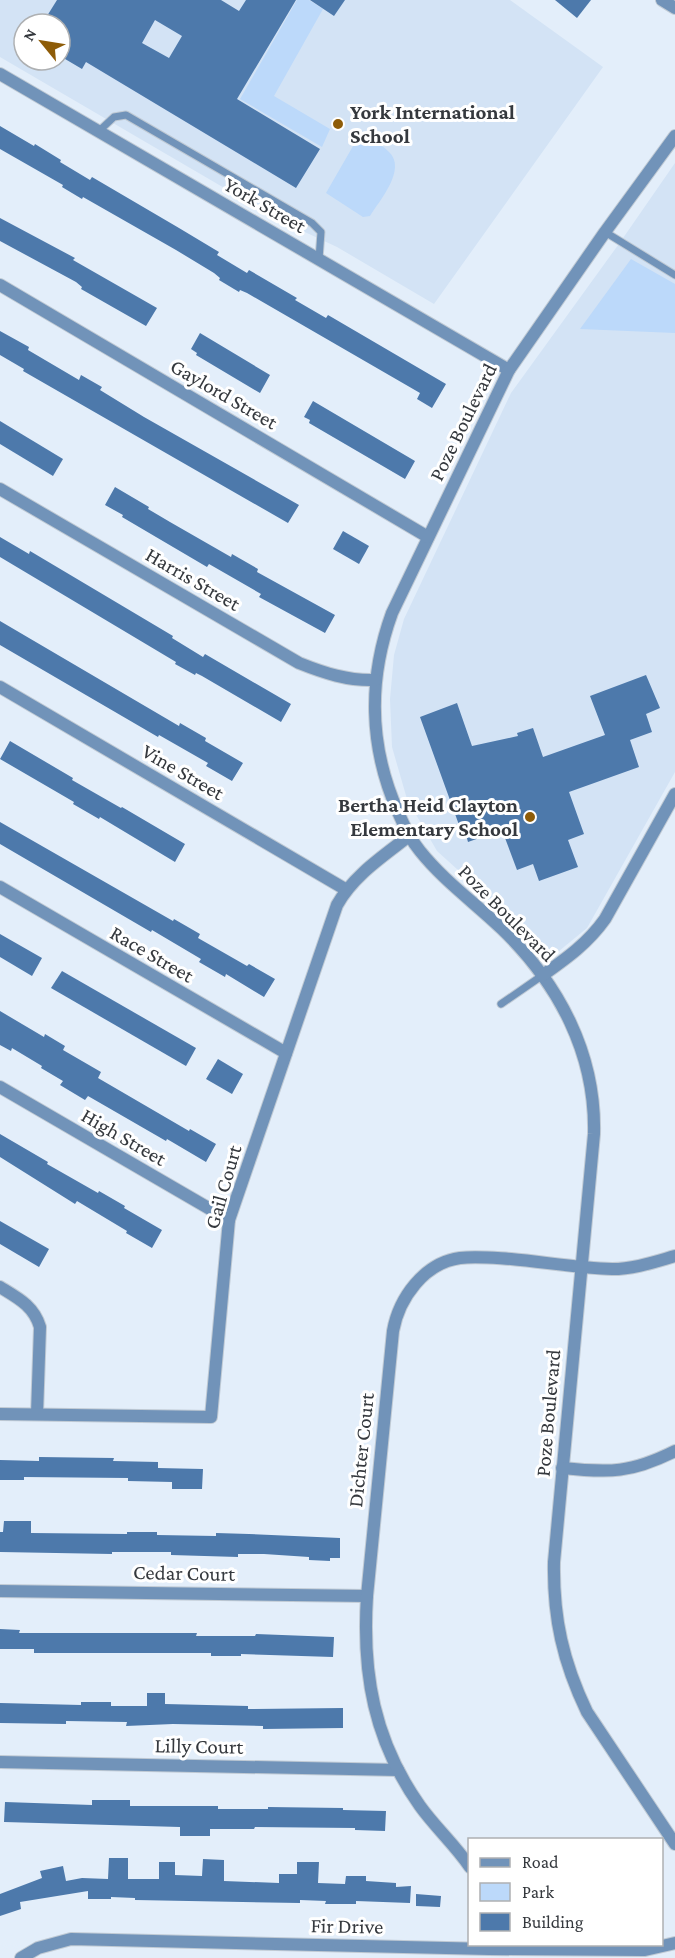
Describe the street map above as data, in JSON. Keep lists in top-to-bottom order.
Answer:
{
  "streets": {
    "street": [
      "York Street",
      "Gaylord Street",
      "Poze Boulevard",
      "Harris Street",
      "Vine Street",
      "Race Street",
      "High Street",
      "Gail Court",
      "Dichter Court",
      "Cedar Court",
      "Lilly Court",
      "Fir Drive"
    ]
  },
  "crossings": [
    ["York Street", "Poze Boulevard"],
    ["Gaylord Street", "Poze Boulevard"],
    ["Poze Boulevard", "Harris Street"],
    ["Poze Boulevard", "Gail Court"],
    ["Poze Boulevard", "Dichter Court"],
    ["Vine Street", "Gail Court"],
    ["Race Street", "Gail Court"],
    ["High Street", "Gail Court"],
    ["Dichter Court", "Cedar Court"],
    ["Dichter Court", "Lilly Court"]
  ],
  "places": ["York International School", "Bertha Heid Clayton Elementary School"],
  "legend": ["Road", "Park", "Building"],
  "north": "top left"
}
